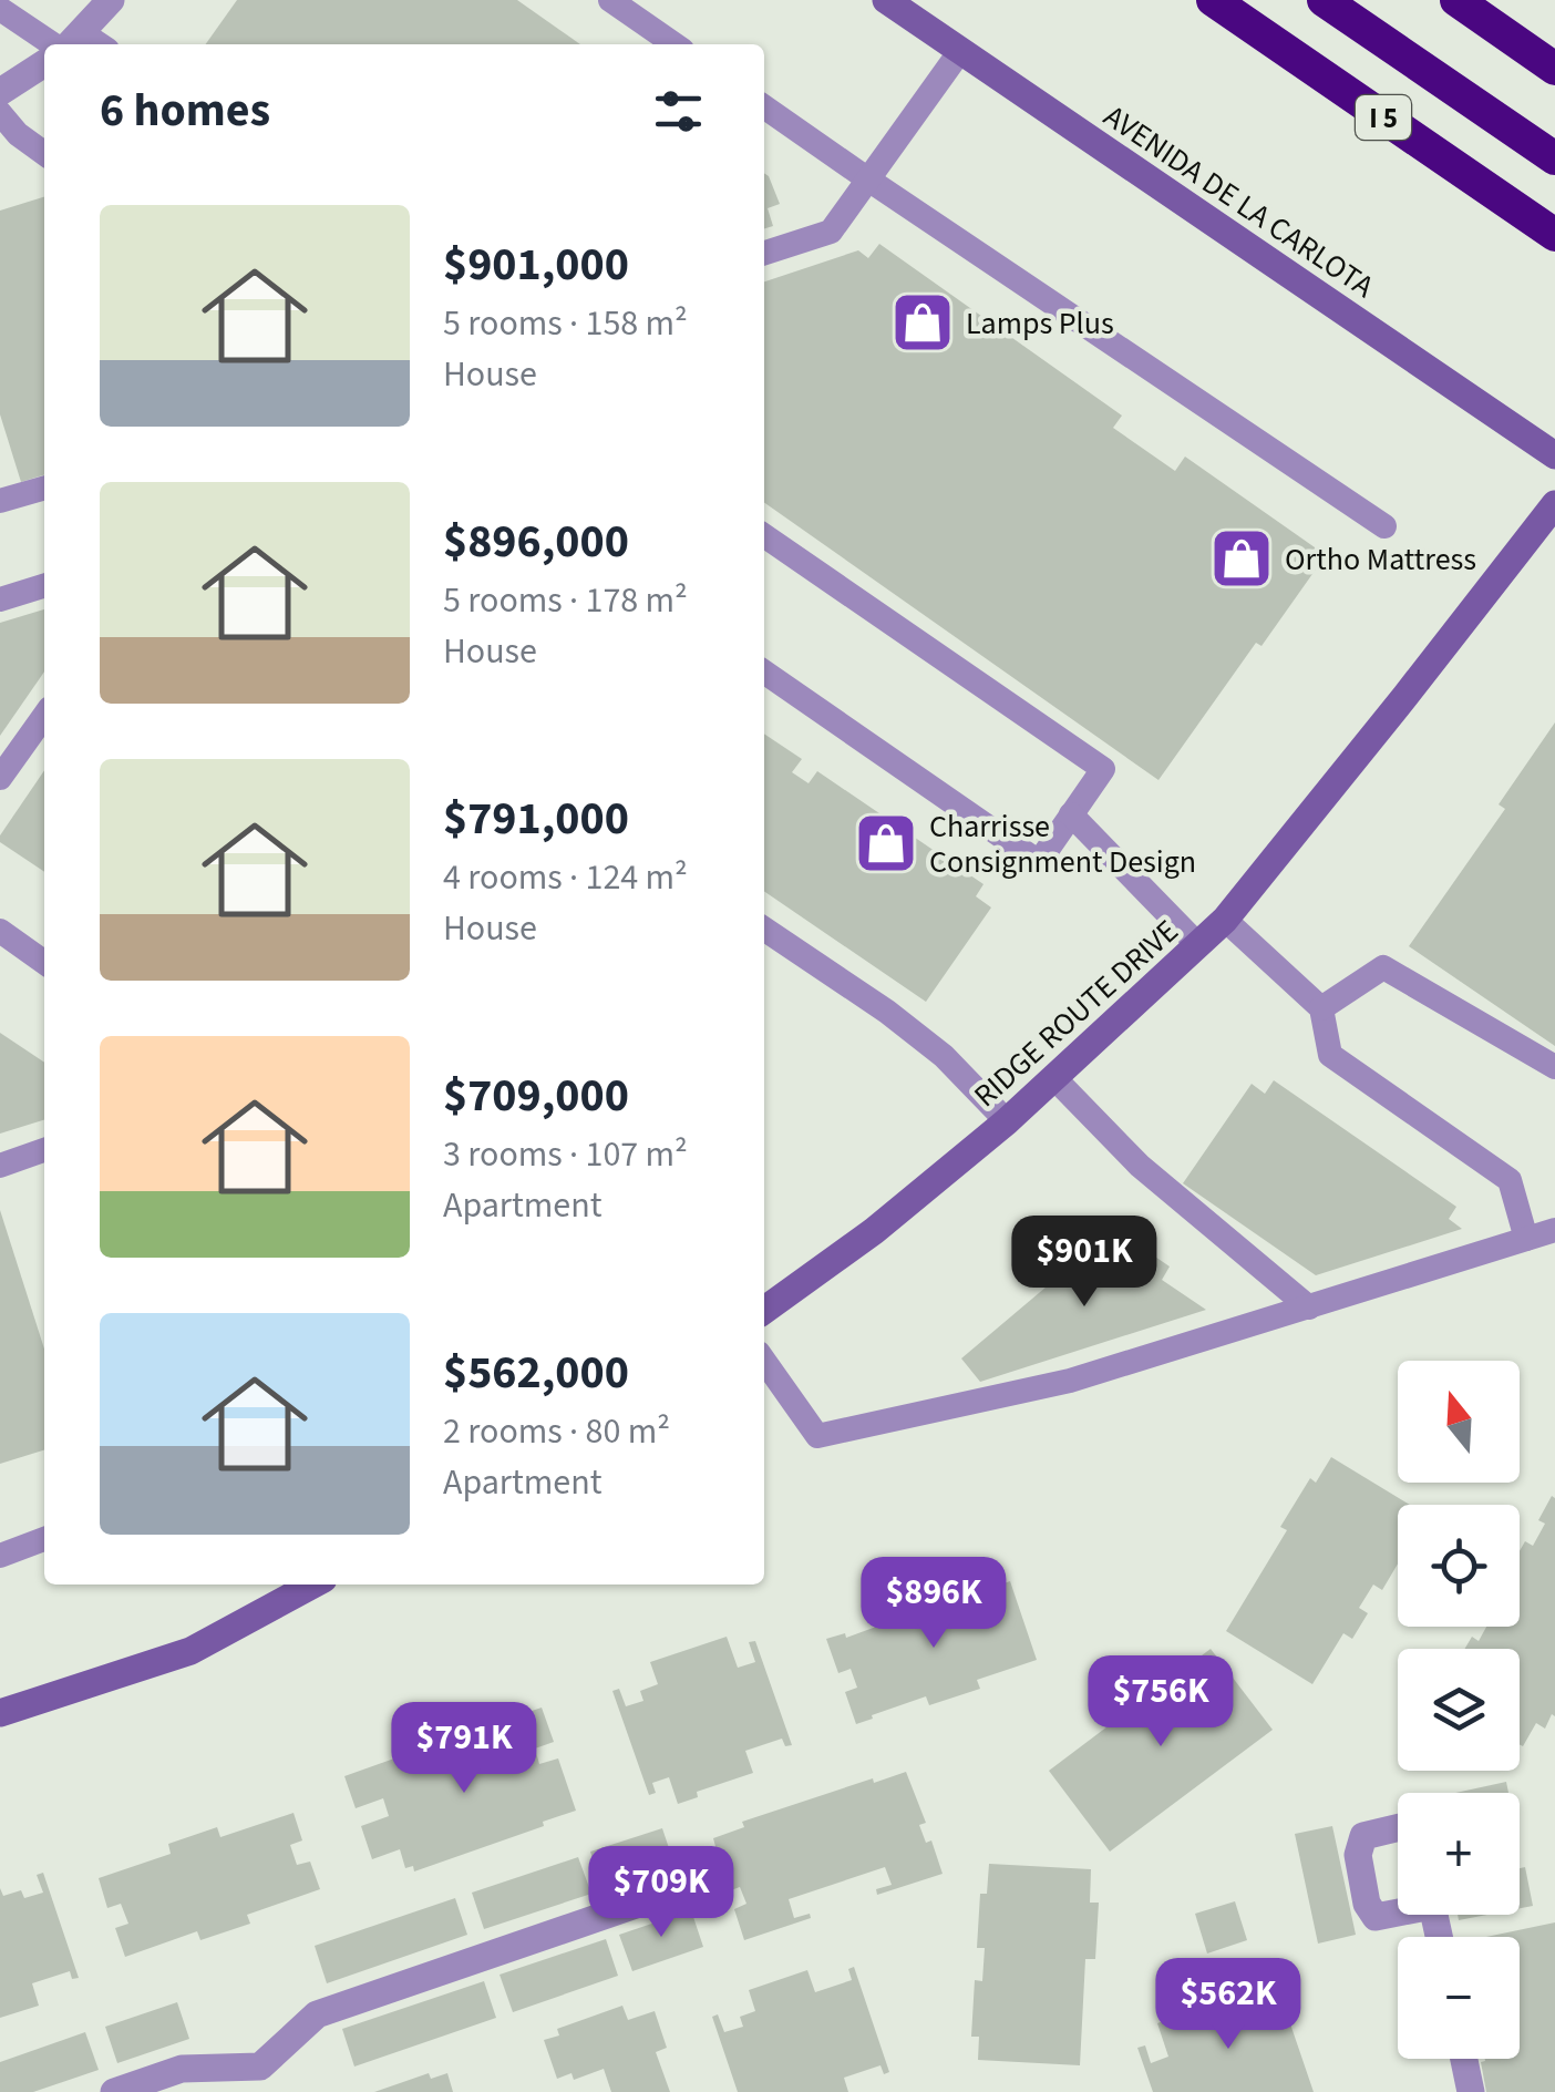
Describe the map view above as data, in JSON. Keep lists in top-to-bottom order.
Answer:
{
  "streets": {
    "highway": ["I 5"],
    "main road": ["AVENIDA DE LA CARLOTA", "RIDGE ROUTE DRIVE"]
  },
  "places": {
    "shop": ["Lamps Plus", "Ortho Mattress", "Charrisse Consignment Design"]
  },
  "north": "top",
  "page": {
    "heading": "6 homes",
    "list": [
      {
        "name": "$901,000",
        "note": "5 rooms · 158 m² · House"
      },
      {
        "name": "$896,000",
        "note": "5 rooms · 178 m² · House"
      },
      {
        "name": "$791,000",
        "note": "4 rooms · 124 m² · House"
      },
      {
        "name": "$709,000",
        "note": "3 rooms · 107 m² · Apartment"
      },
      {
        "name": "$562,000",
        "note": "2 rooms · 80 m² · Apartment"
      }
    ],
    "price": [
      "$901K",
      "$896K",
      "$756K",
      "$791K",
      "$709K",
      "$562K"
    ],
    "map_buttons": ["+", "−"]
  }
}
